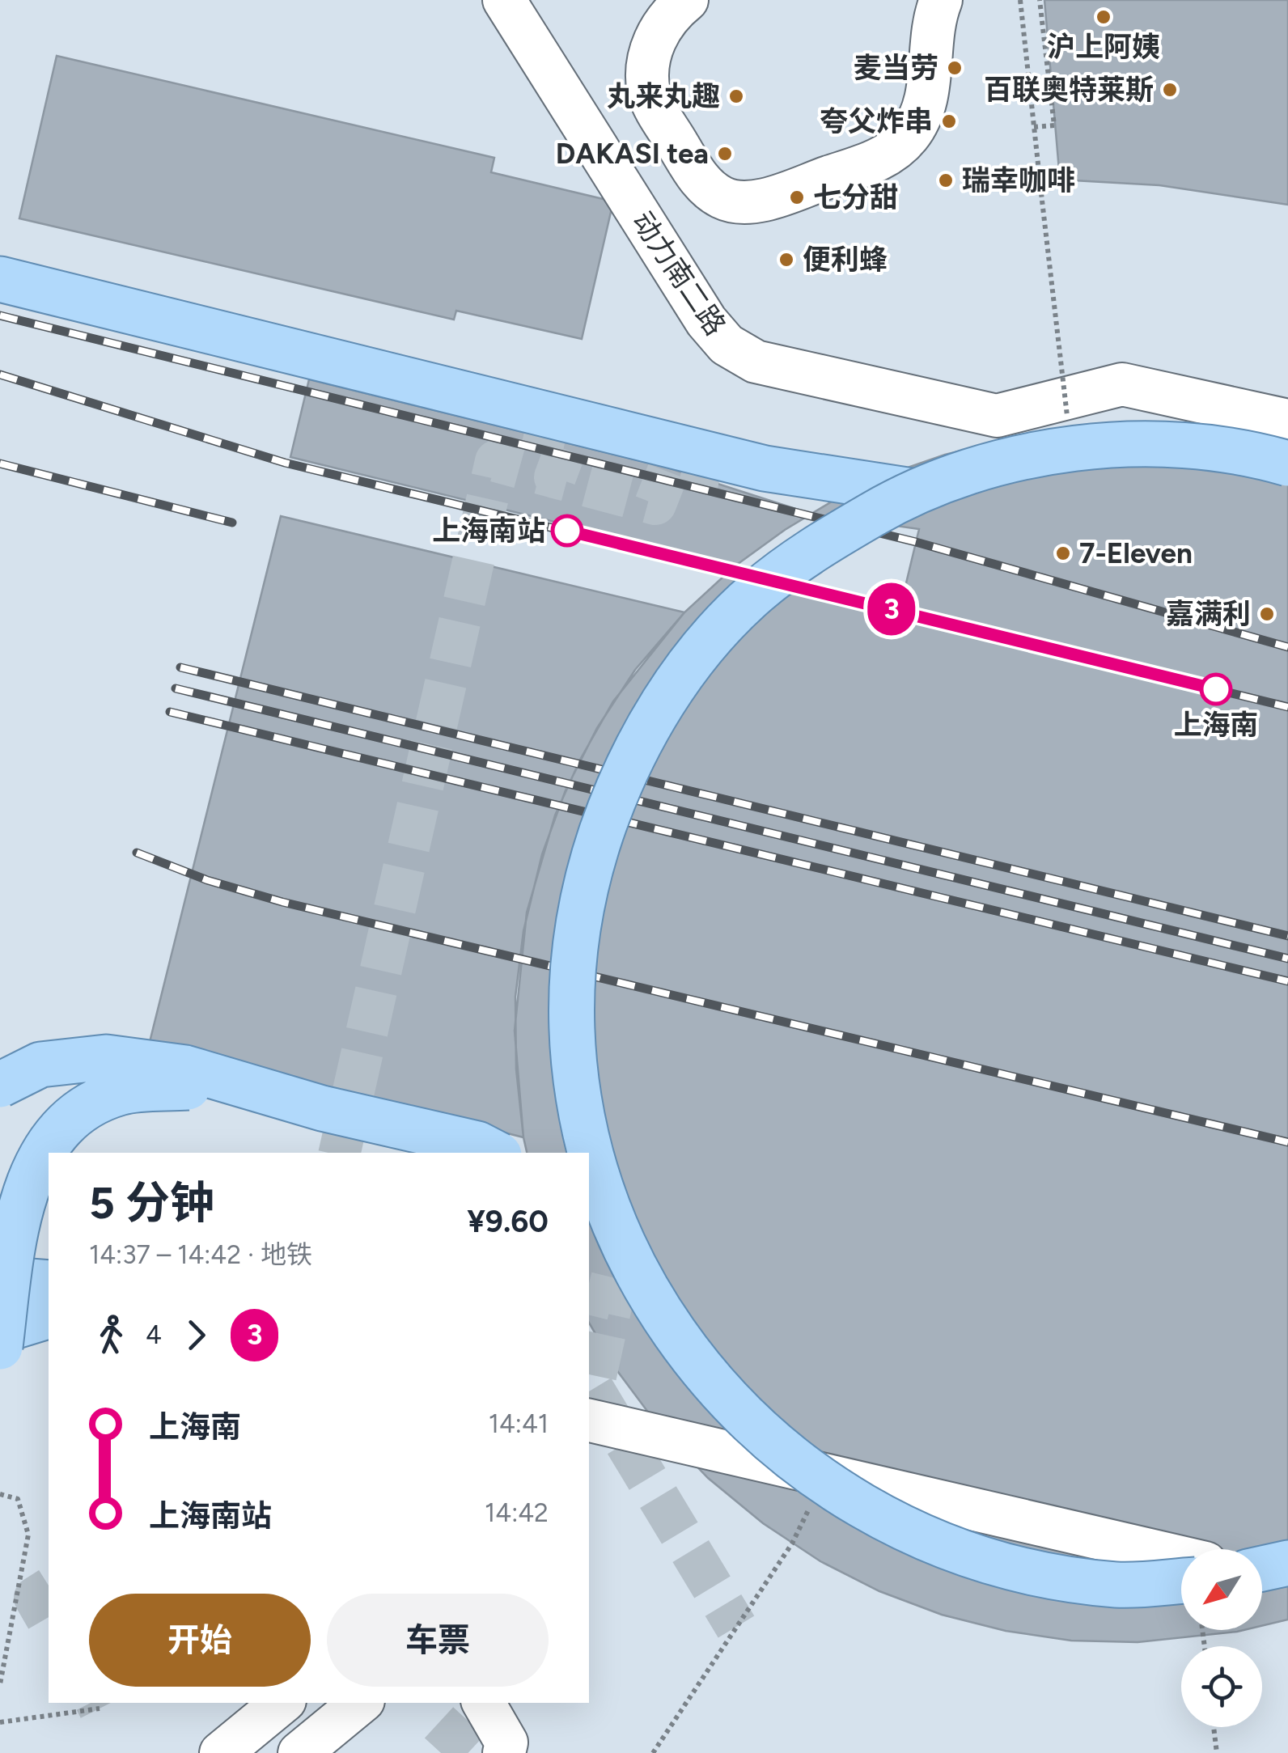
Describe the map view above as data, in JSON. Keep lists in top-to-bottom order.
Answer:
{
  "streets": {
    "lane": ["动力南二路"]
  },
  "places": [
    "沪上阿姨",
    "麦当劳",
    "百联奥特莱斯",
    "丸来丸趣",
    "夸父炸串",
    "DAKASI tea",
    "瑞幸咖啡",
    "七分甜",
    "便利蜂",
    "上海南站",
    "7-Eleven",
    "嘉满利",
    "上海南"
  ],
  "lines": ["metro line 3"],
  "north": "bottom left",
  "page": {
    "on_map": "3",
    "heading": ["5 分钟", "14:37 – 14:42 · 地铁", "¥9.60"],
    "legs": ["4", "3"],
    "list": [
      {
        "name": "上海南",
        "value": "14:41"
      },
      {
        "name": "上海南站",
        "value": "14:42"
      }
    ],
    "buttons": ["开始", "车票"]
  }
}
